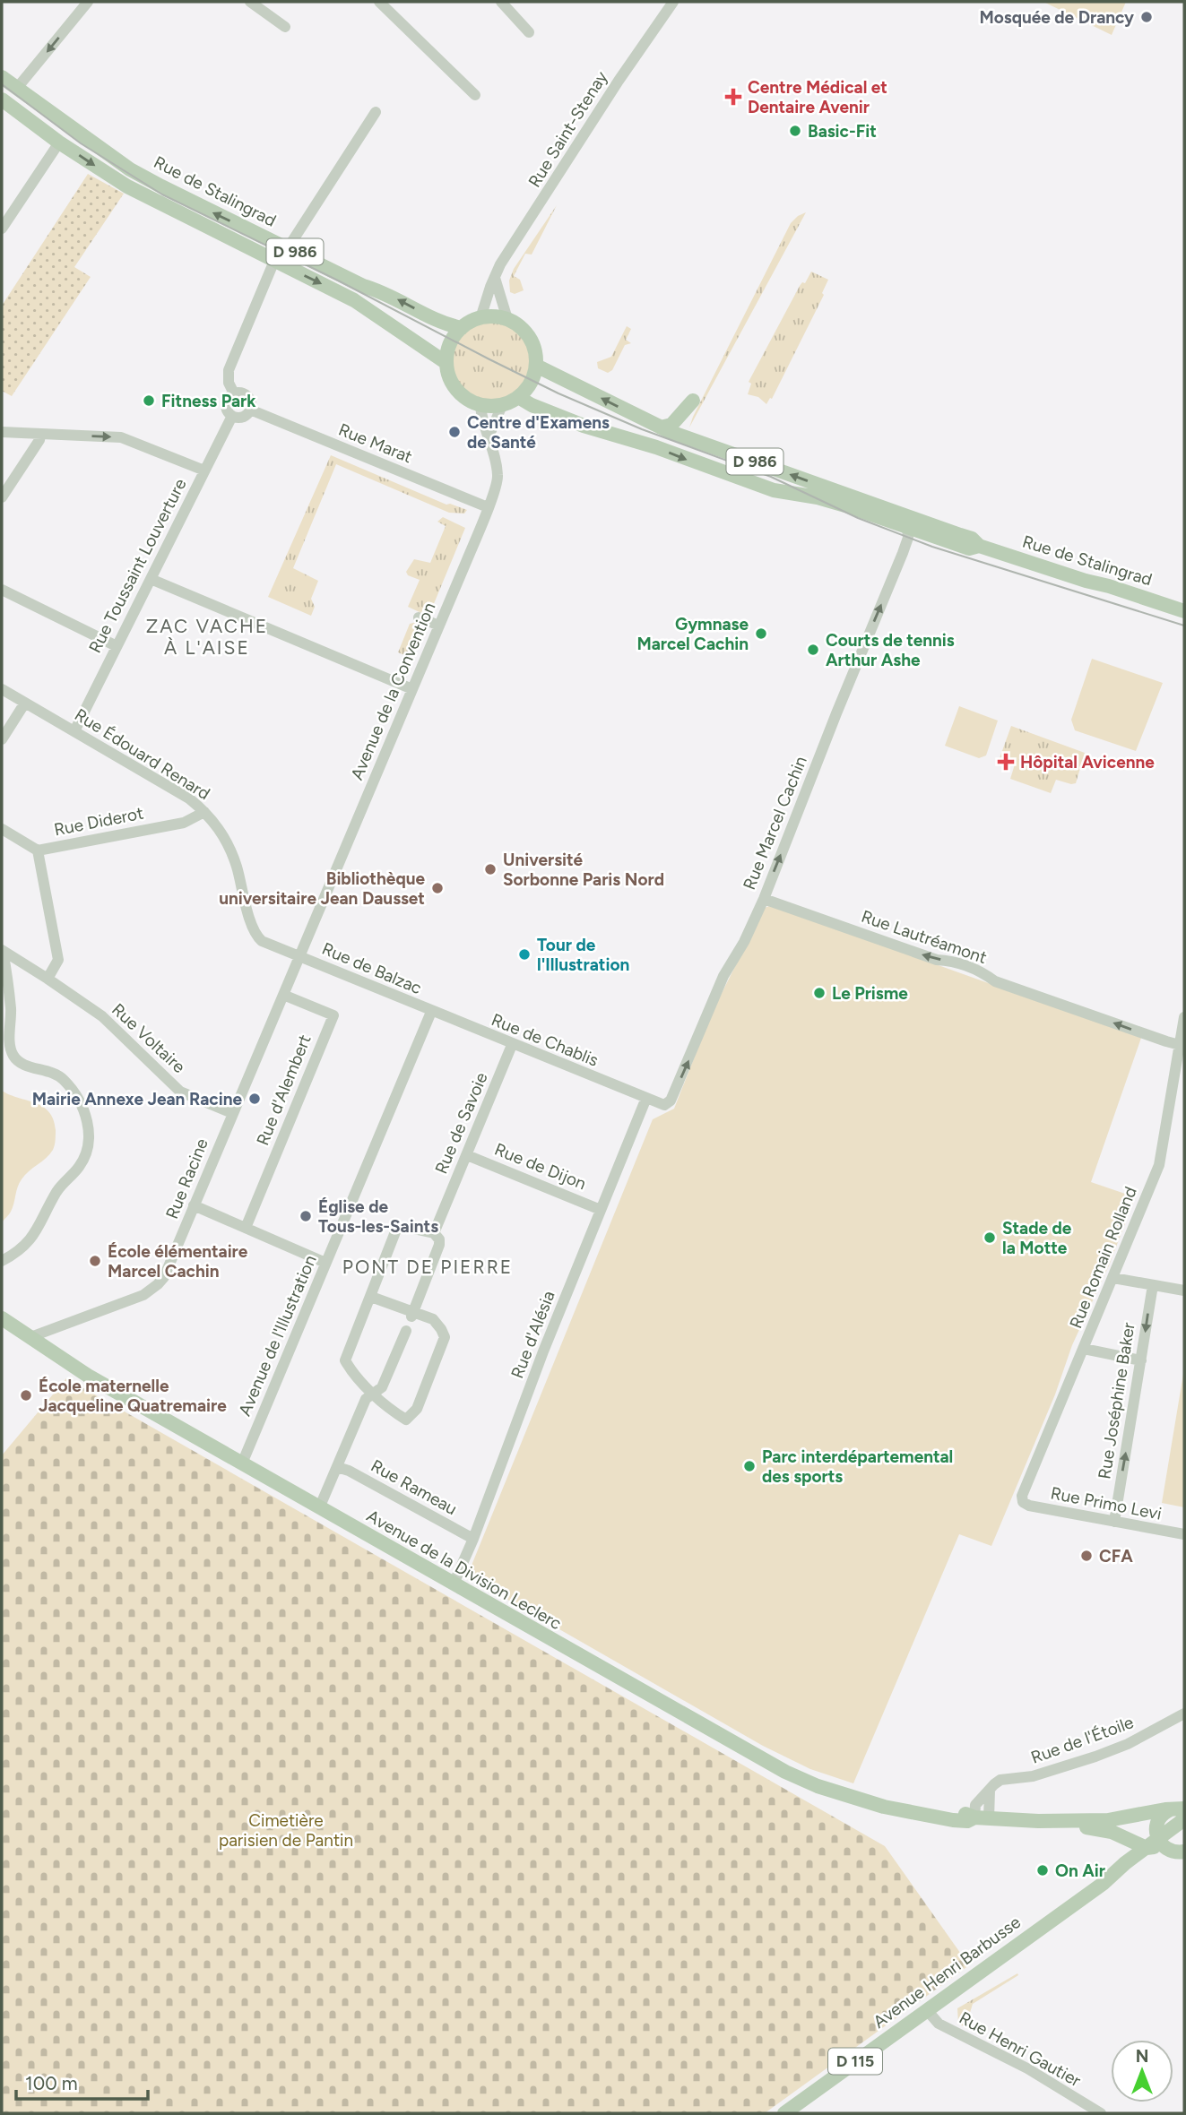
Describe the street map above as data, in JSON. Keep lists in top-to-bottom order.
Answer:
{
  "streets": {
    "main road": [
      "Rue de Stalingrad",
      "D 986",
      "Avenue de la Division Leclerc",
      "Avenue Henri Barbusse",
      "D 115"
    ],
    "street": [
      "Rue Saint-Stenay",
      "Rue Marat",
      "Rue Toussaint Louverture",
      "Avenue de la Convention",
      "Rue Édouard Renard",
      "Rue Diderot",
      "Rue Marcel Cachin",
      "Rue Lautréamont",
      "Rue de Balzac",
      "Rue Voltaire",
      "Rue de Chablis",
      "Rue d'Alembert",
      "Rue de Savoie",
      "Rue de Dijon",
      "Rue Racine",
      "Rue Romain Rolland",
      "Rue d'Alésia",
      "Avenue de l'Illustration",
      "Rue Joséphine Baker",
      "Rue Rameau",
      "Rue Primo Levi",
      "Rue de l'Étoile",
      "Rue Henri Gautier"
    ]
  },
  "crossings": [
    ["Rue Saint-Stenay", "Rue de Stalingrad"],
    ["Rue Saint-Stenay", "Avenue de la Convention"],
    ["Rue de Stalingrad", "D 986"],
    ["Rue de Stalingrad", "Avenue de la Convention"],
    ["Rue de Stalingrad", "Rue Marcel Cachin"],
    ["Rue Marat", "Rue Toussaint Louverture"],
    ["Rue Marat", "Avenue de la Convention"],
    ["Rue Toussaint Louverture", "Rue Édouard Renard"],
    ["Avenue de la Convention", "Rue Édouard Renard"],
    ["Avenue de la Convention", "Rue de Balzac"],
    ["Avenue de la Convention", "Rue Racine"],
    ["Rue Édouard Renard", "Rue Diderot"],
    ["Rue Édouard Renard", "Rue de Balzac"],
    ["Rue Édouard Renard", "Rue Racine"],
    ["Rue Marcel Cachin", "Rue Lautréamont"],
    ["Rue Marcel Cachin", "Rue de Chablis"],
    ["Rue Marcel Cachin", "Rue d'Alésia"],
    ["Rue Lautréamont", "Rue Romain Rolland"],
    ["Rue de Balzac", "Rue de Chablis"],
    ["Rue de Balzac", "Rue Racine"],
    ["Rue de Balzac", "Avenue de l'Illustration"],
    ["Rue Voltaire", "Rue Racine"],
    ["Rue de Chablis", "Rue de Savoie"],
    ["Rue de Chablis", "Rue d'Alésia"],
    ["Rue de Chablis", "Avenue de l'Illustration"],
    ["Rue d'Alembert", "Rue Racine"],
    ["Rue de Savoie", "Rue de Dijon"],
    ["Rue de Dijon", "Rue d'Alésia"],
    ["Rue Racine", "Avenue de la Division Leclerc"],
    ["Rue Romain Rolland", "Rue Primo Levi"],
    ["Rue d'Alésia", "Rue Rameau"],
    ["Rue d'Alésia", "Avenue de la Division Leclerc"],
    ["Avenue de l'Illustration", "Avenue de la Division Leclerc"],
    ["Rue Joséphine Baker", "Rue Primo Levi"],
    ["Avenue de la Division Leclerc", "Rue de l'Étoile"],
    ["Avenue de la Division Leclerc", "Avenue Henri Barbusse"],
    ["Avenue Henri Barbusse", "Rue Henri Gautier"]
  ],
  "one_way": ["Rue Marcel Cachin", "Rue Lautréamont"],
  "districts": ["ZAC VACHE À L'AISE", "PONT DE PIERRE"],
  "parks": ["Cimetière parisien de Pantin"],
  "places": {
    "other": [
      "Mosquée de Drancy",
      "Basic-Fit",
      "Fitness Park",
      "Centre d'Examens de Santé",
      "Gymnase Marcel Cachin",
      "Courts de tennis Arthur Ashe",
      "Université Sorbonne Paris Nord",
      "Bibliothèque universitaire Jean Dausset",
      "Tour de l'Illustration",
      "Le Prisme",
      "Mairie Annexe Jean Racine",
      "Église de Tous-les-Saints",
      "Stade de la Motte",
      "École élémentaire Marcel Cachin",
      "École maternelle Jacqueline Quatremaire",
      "Parc interdépartemental des sports",
      "CFA",
      "On Air"
    ],
    "health": ["Centre Médical et Dentaire Avenir", "Hôpital Avicenne"]
  },
  "scale_bar": "100 m",
  "north": "top"
}
